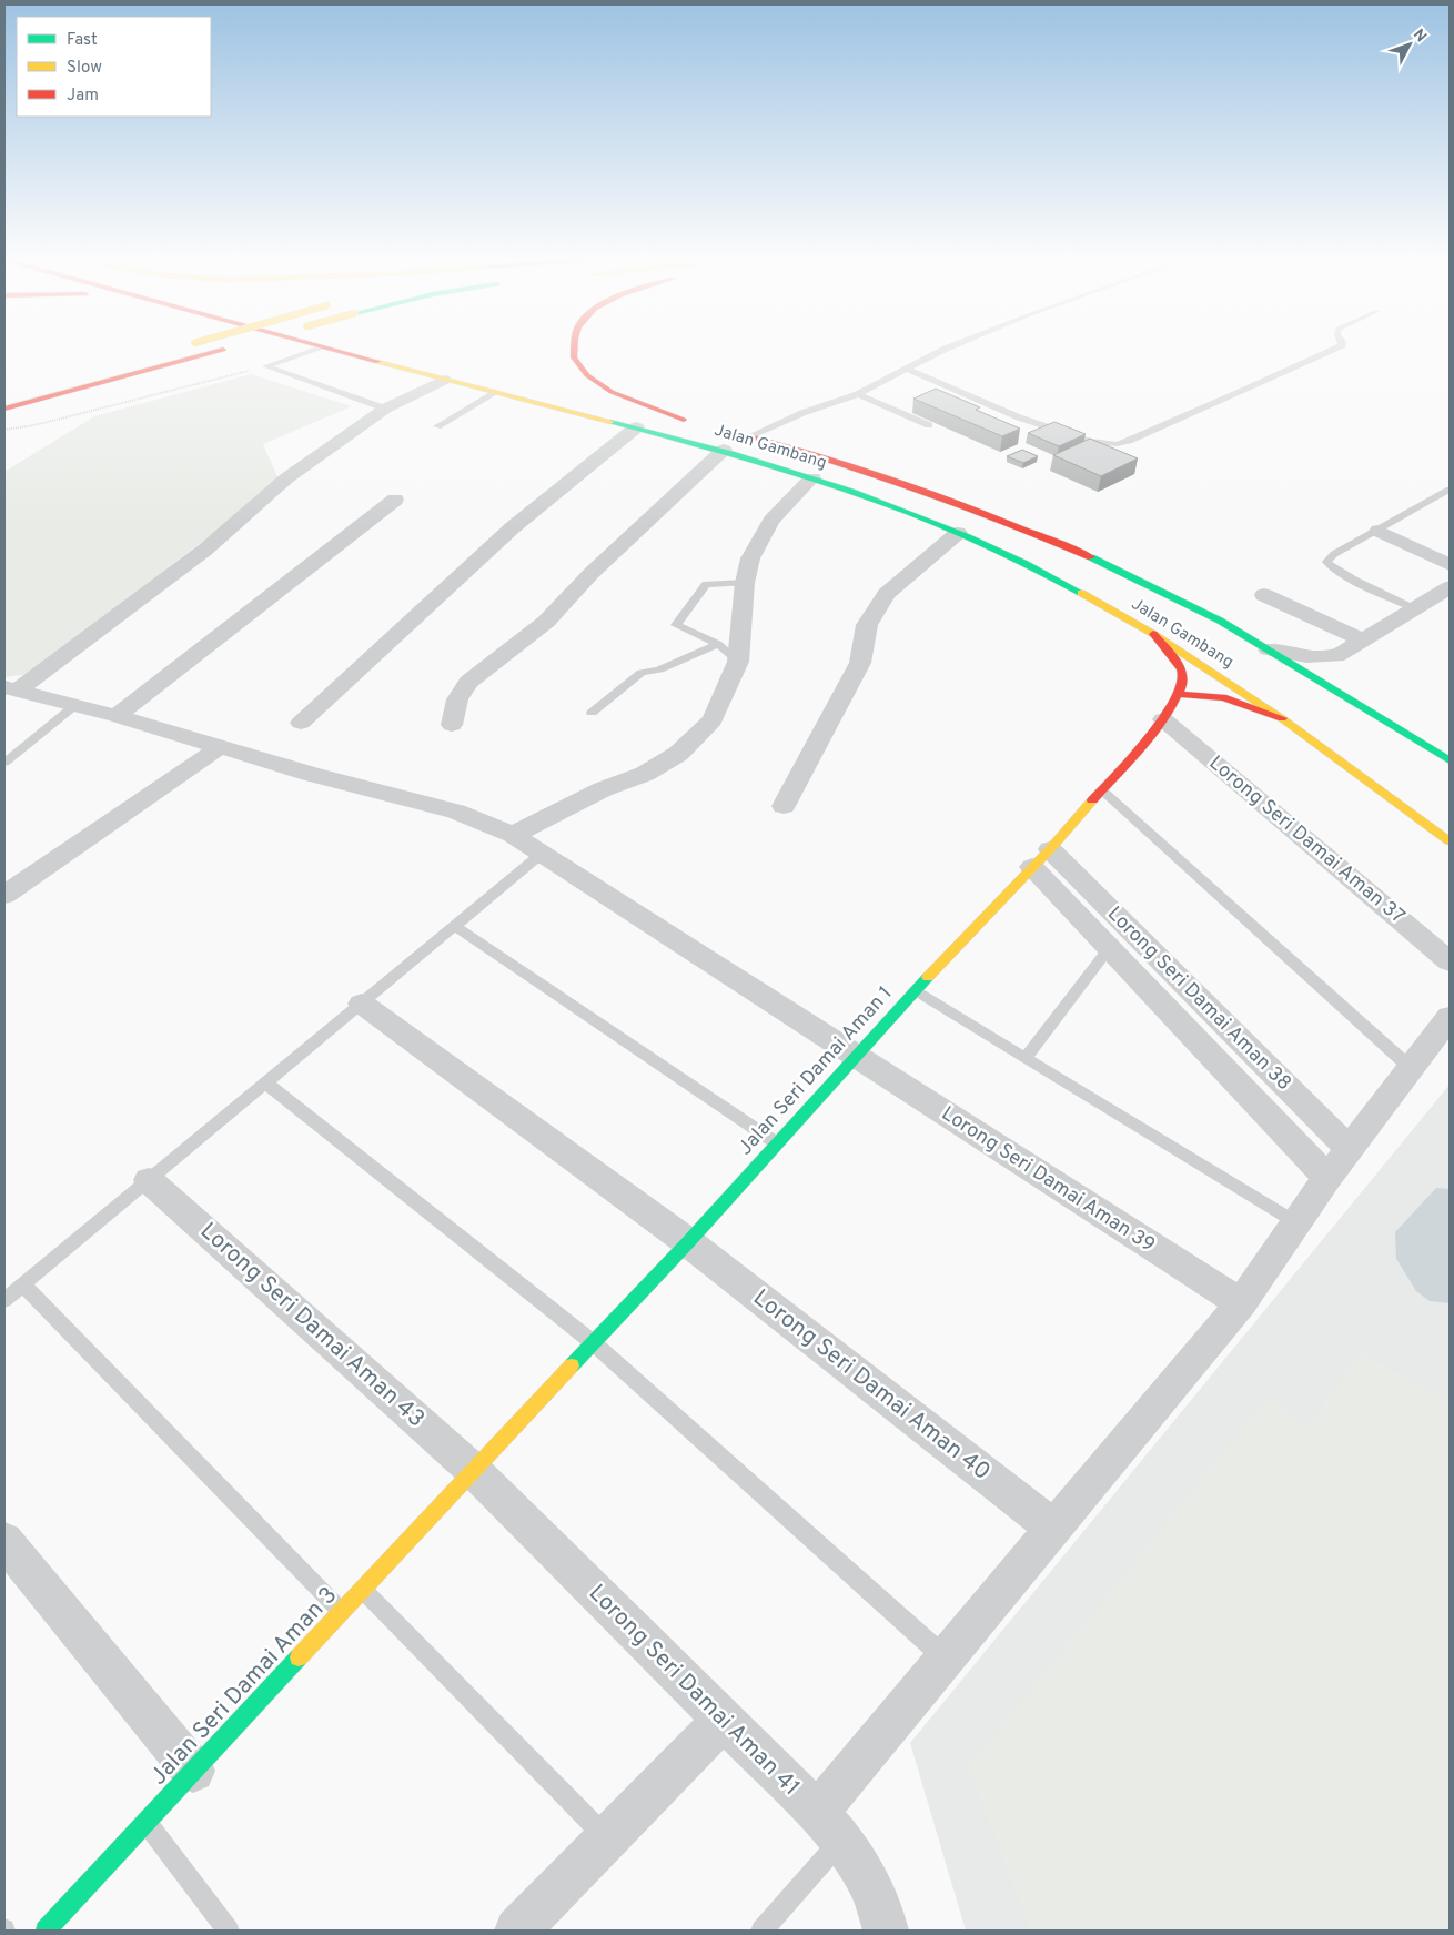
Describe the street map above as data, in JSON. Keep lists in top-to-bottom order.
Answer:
{
  "streets": {
    "main road": ["Jalan Gambang", "Jalan Seri Damai Aman 1", "Jalan Seri Damai Aman 3"],
    "street": [
      "Lorong Seri Damai Aman 37",
      "Lorong Seri Damai Aman 38",
      "Lorong Seri Damai Aman 39",
      "Lorong Seri Damai Aman 43",
      "Lorong Seri Damai Aman 40",
      "Lorong Seri Damai Aman 41"
    ]
  },
  "crossings": [
    ["Lorong Seri Damai Aman 37", "Jalan Seri Damai Aman 1"],
    ["Lorong Seri Damai Aman 38", "Jalan Seri Damai Aman 1"],
    ["Jalan Seri Damai Aman 1", "Lorong Seri Damai Aman 39"],
    ["Jalan Seri Damai Aman 1", "Lorong Seri Damai Aman 43"],
    ["Jalan Seri Damai Aman 1", "Lorong Seri Damai Aman 40"],
    ["Jalan Seri Damai Aman 1", "Jalan Seri Damai Aman 3"],
    ["Jalan Seri Damai Aman 1", "Lorong Seri Damai Aman 41"],
    ["Lorong Seri Damai Aman 43", "Jalan Seri Damai Aman 3"],
    ["Lorong Seri Damai Aman 43", "Lorong Seri Damai Aman 41"],
    ["Jalan Seri Damai Aman 3", "Lorong Seri Damai Aman 41"]
  ],
  "legend": ["Fast", "Slow", "Jam"],
  "north": "top right"
}
